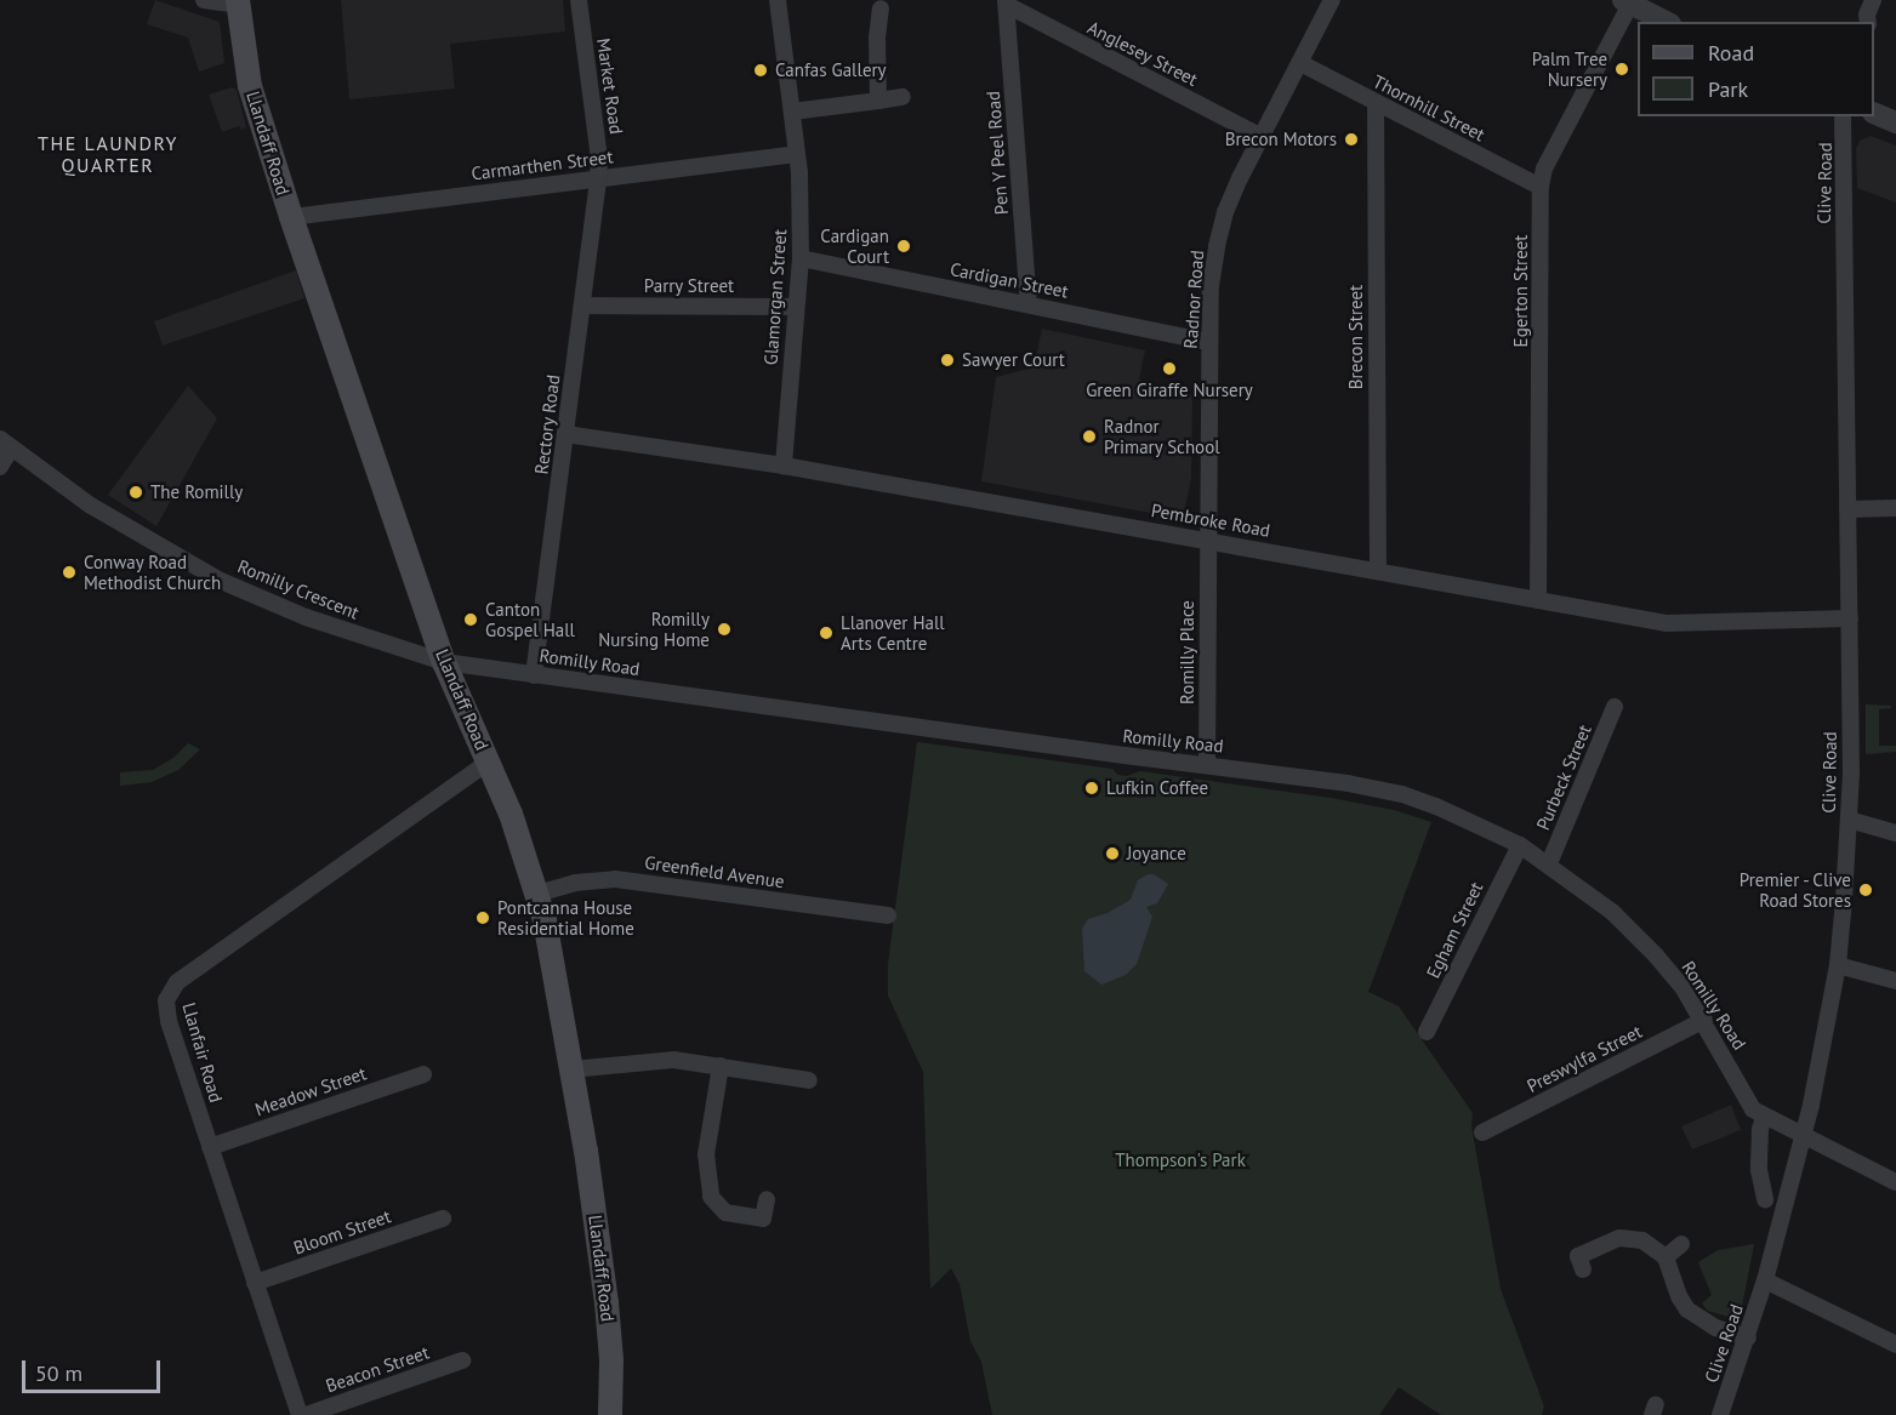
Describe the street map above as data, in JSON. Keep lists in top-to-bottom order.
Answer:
{
  "streets": {
    "main road": ["Llandaff Road"],
    "street": [
      "Anglesey Street",
      "Market Road",
      "Thornhill Street",
      "Pen Y Peel Road",
      "Carmarthen Street",
      "Clive Road",
      "Cardigan Street",
      "Parry Street",
      "Egerton Street",
      "Glamorgan Street",
      "Radnor Road",
      "Brecon Street",
      "Rectory Road",
      "Pembroke Road",
      "Romilly Crescent",
      "Romilly Place",
      "Romilly Road",
      "Purbeck Street",
      "Greenfield Avenue",
      "Egham Street",
      "Llanfair Road",
      "Preswylfa Street",
      "Meadow Street",
      "Bloom Street",
      "Beacon Street"
    ]
  },
  "crossings": [
    ["Anglesey Street", "Pen Y Peel Road"],
    ["Anglesey Street", "Radnor Road"],
    ["Market Road", "Carmarthen Street"],
    ["Market Road", "Rectory Road"],
    ["Thornhill Street", "Egerton Street"],
    ["Thornhill Street", "Radnor Road"],
    ["Thornhill Street", "Brecon Street"],
    ["Llandaff Road", "Carmarthen Street"],
    ["Llandaff Road", "Romilly Crescent"],
    ["Llandaff Road", "Romilly Road"],
    ["Llandaff Road", "Greenfield Avenue"],
    ["Llandaff Road", "Llanfair Road"],
    ["Pen Y Peel Road", "Cardigan Street"],
    ["Carmarthen Street", "Glamorgan Street"],
    ["Carmarthen Street", "Rectory Road"],
    ["Clive Road", "Pembroke Road"],
    ["Clive Road", "Romilly Road"],
    ["Cardigan Street", "Glamorgan Street"],
    ["Cardigan Street", "Radnor Road"],
    ["Parry Street", "Glamorgan Street"],
    ["Parry Street", "Rectory Road"],
    ["Egerton Street", "Pembroke Road"],
    ["Glamorgan Street", "Pembroke Road"],
    ["Radnor Road", "Pembroke Road"],
    ["Radnor Road", "Romilly Place"],
    ["Brecon Street", "Pembroke Road"],
    ["Rectory Road", "Pembroke Road"],
    ["Rectory Road", "Romilly Road"],
    ["Pembroke Road", "Romilly Place"],
    ["Romilly Crescent", "Romilly Road"],
    ["Romilly Place", "Romilly Road"],
    ["Romilly Road", "Purbeck Street"],
    ["Romilly Road", "Egham Street"],
    ["Romilly Road", "Preswylfa Street"],
    ["Llanfair Road", "Meadow Street"],
    ["Llanfair Road", "Bloom Street"]
  ],
  "districts": ["THE LAUNDRY QUARTER"],
  "parks": ["Thompson's Park"],
  "places": [
    "Palm Tree Nursery",
    "Canfas Gallery",
    "Brecon Motors",
    "Cardigan Court",
    "Sawyer Court",
    "Green Giraffe Nursery",
    "Radnor Primary School",
    "The Romilly",
    "Conway Road Methodist Church",
    "Canton Gospel Hall",
    "Romilly Nursing Home",
    "Llanover Hall Arts Centre",
    "Lufkin Coffee",
    "Joyance",
    "Premier - Clive Road Stores",
    "Pontcanna House Residential Home"
  ],
  "legend": ["Road", "Park"],
  "scale_bar": "50 m"
}
